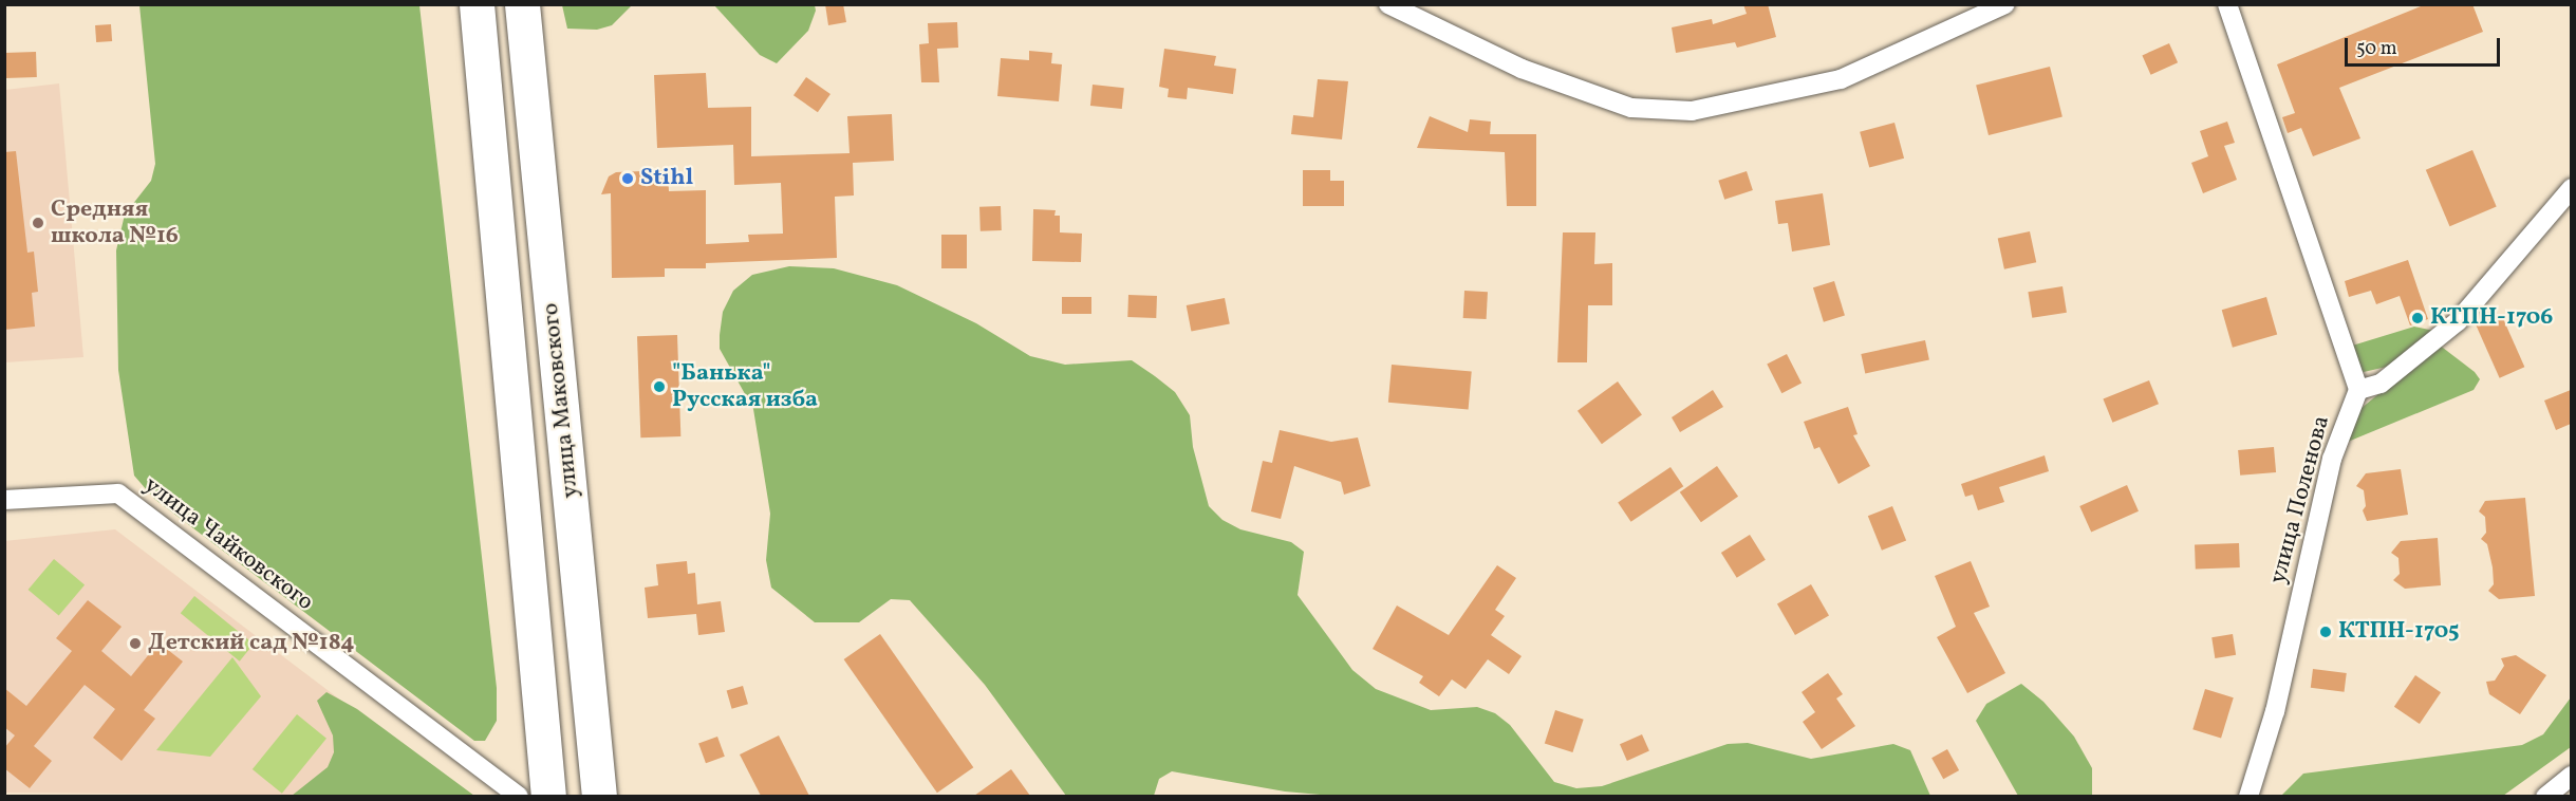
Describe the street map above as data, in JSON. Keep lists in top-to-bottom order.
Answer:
{
  "streets": {
    "highway": ["улица Маковского"],
    "street": ["улица Поленова", "улица Чайковского"]
  },
  "places": [
    "Stihl",
    "Средняя школа №16",
    "КТПН-1706",
    "\"Банька\" Русская изба",
    "КТПН-1705",
    "Детский сад №184"
  ],
  "scale_bar": "50 m"
}
